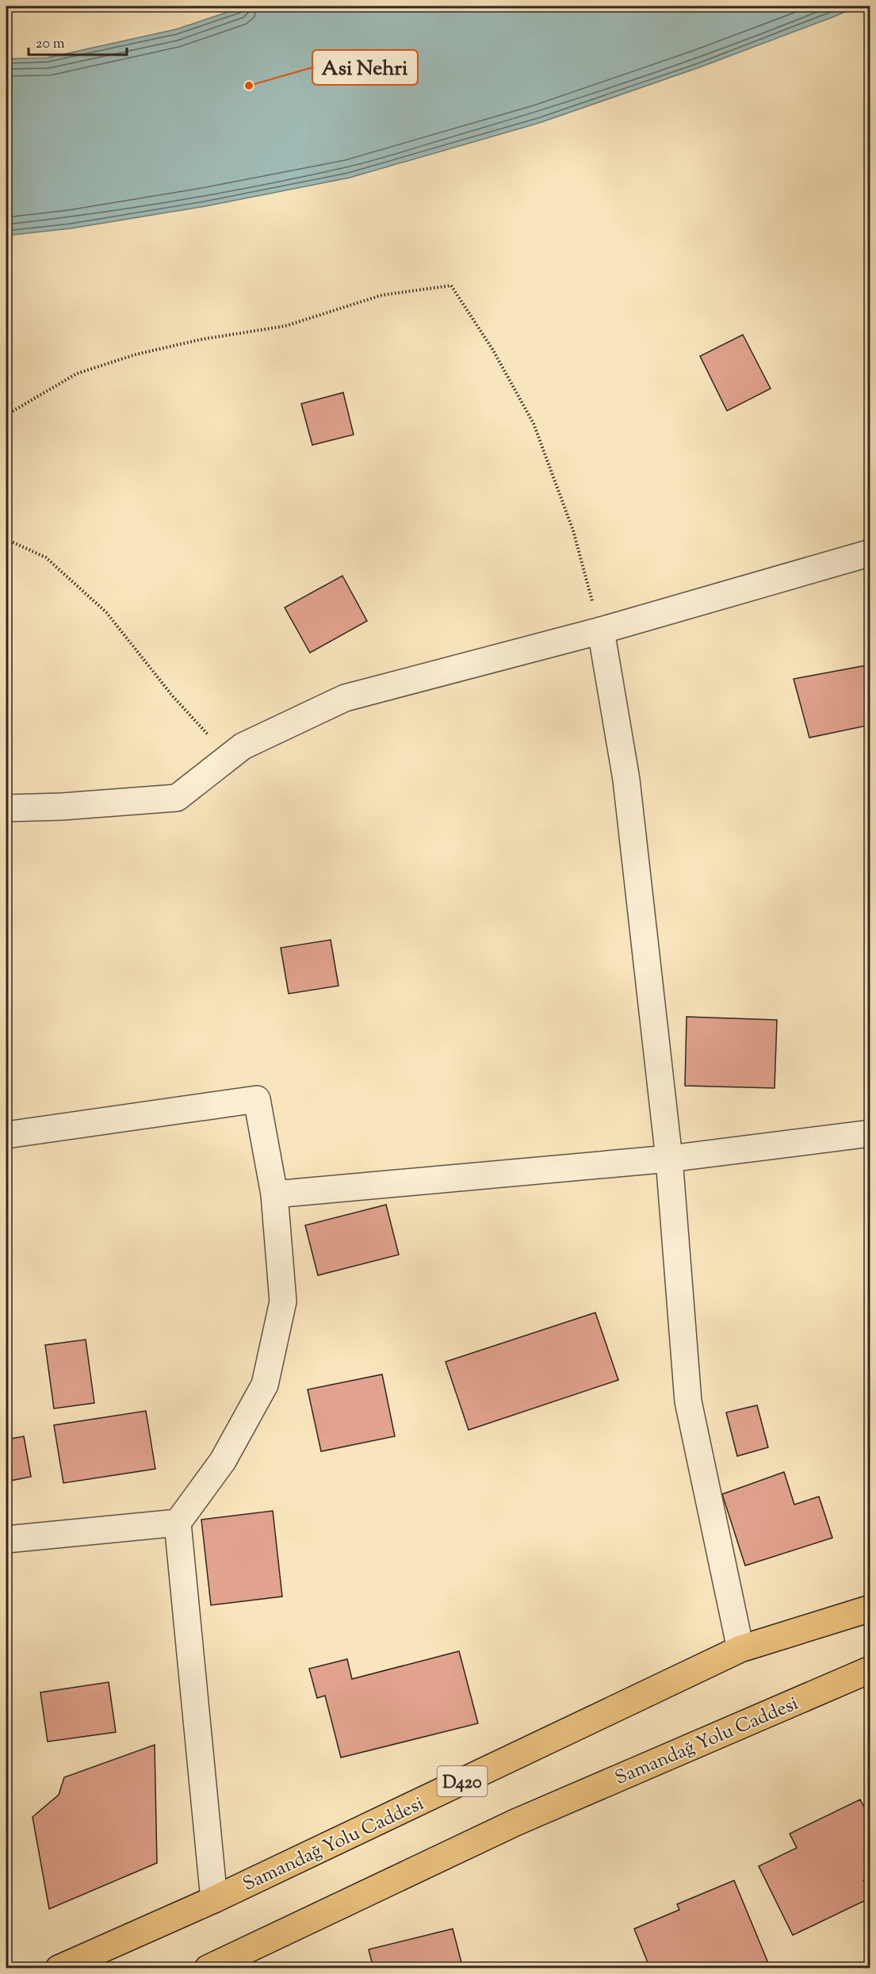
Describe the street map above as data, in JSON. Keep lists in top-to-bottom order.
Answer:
{
  "streets": {
    "highway": ["Samandağ Yolu Caddesi", "D420"]
  },
  "places": ["Asi Nehri"],
  "scale_bar": "20 m"
}
